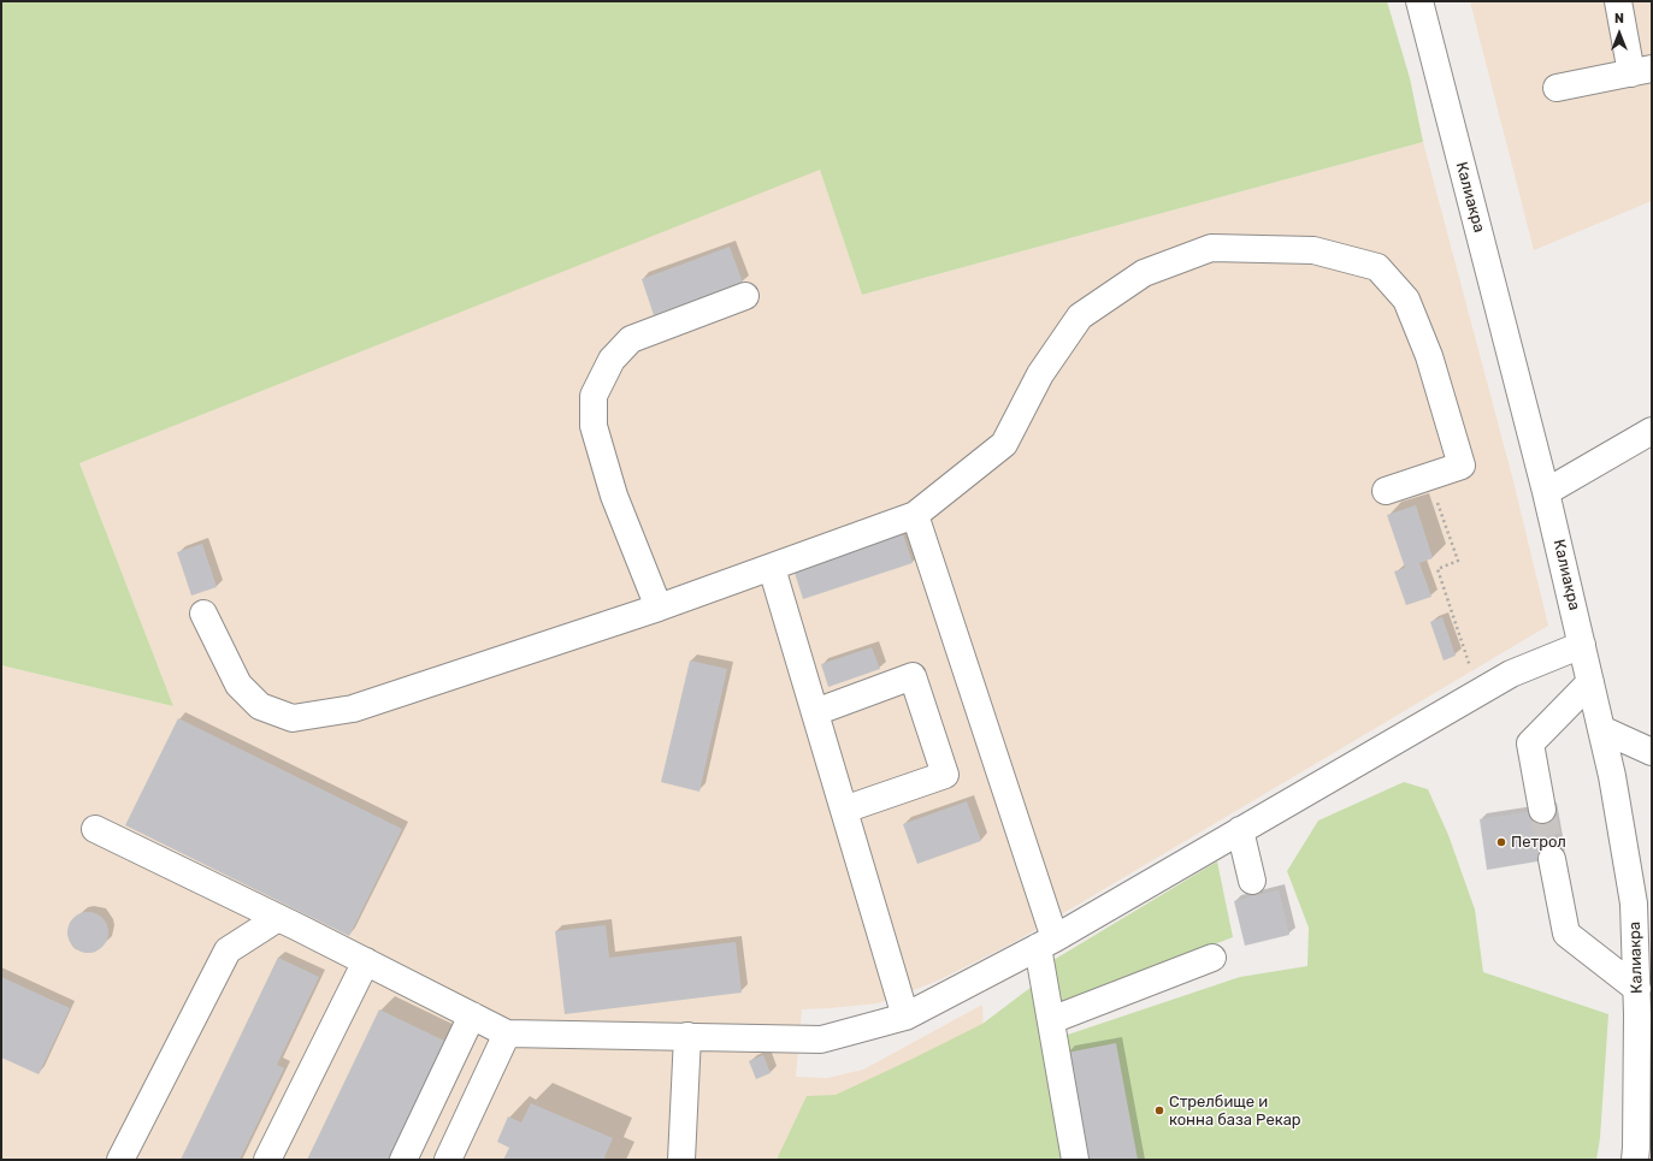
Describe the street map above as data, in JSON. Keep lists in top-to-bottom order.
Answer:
{
  "streets": {
    "street": ["Калиакра"]
  },
  "places": ["Петрол", "Стрелбище и конна база Рекар"],
  "north": "top"
}
